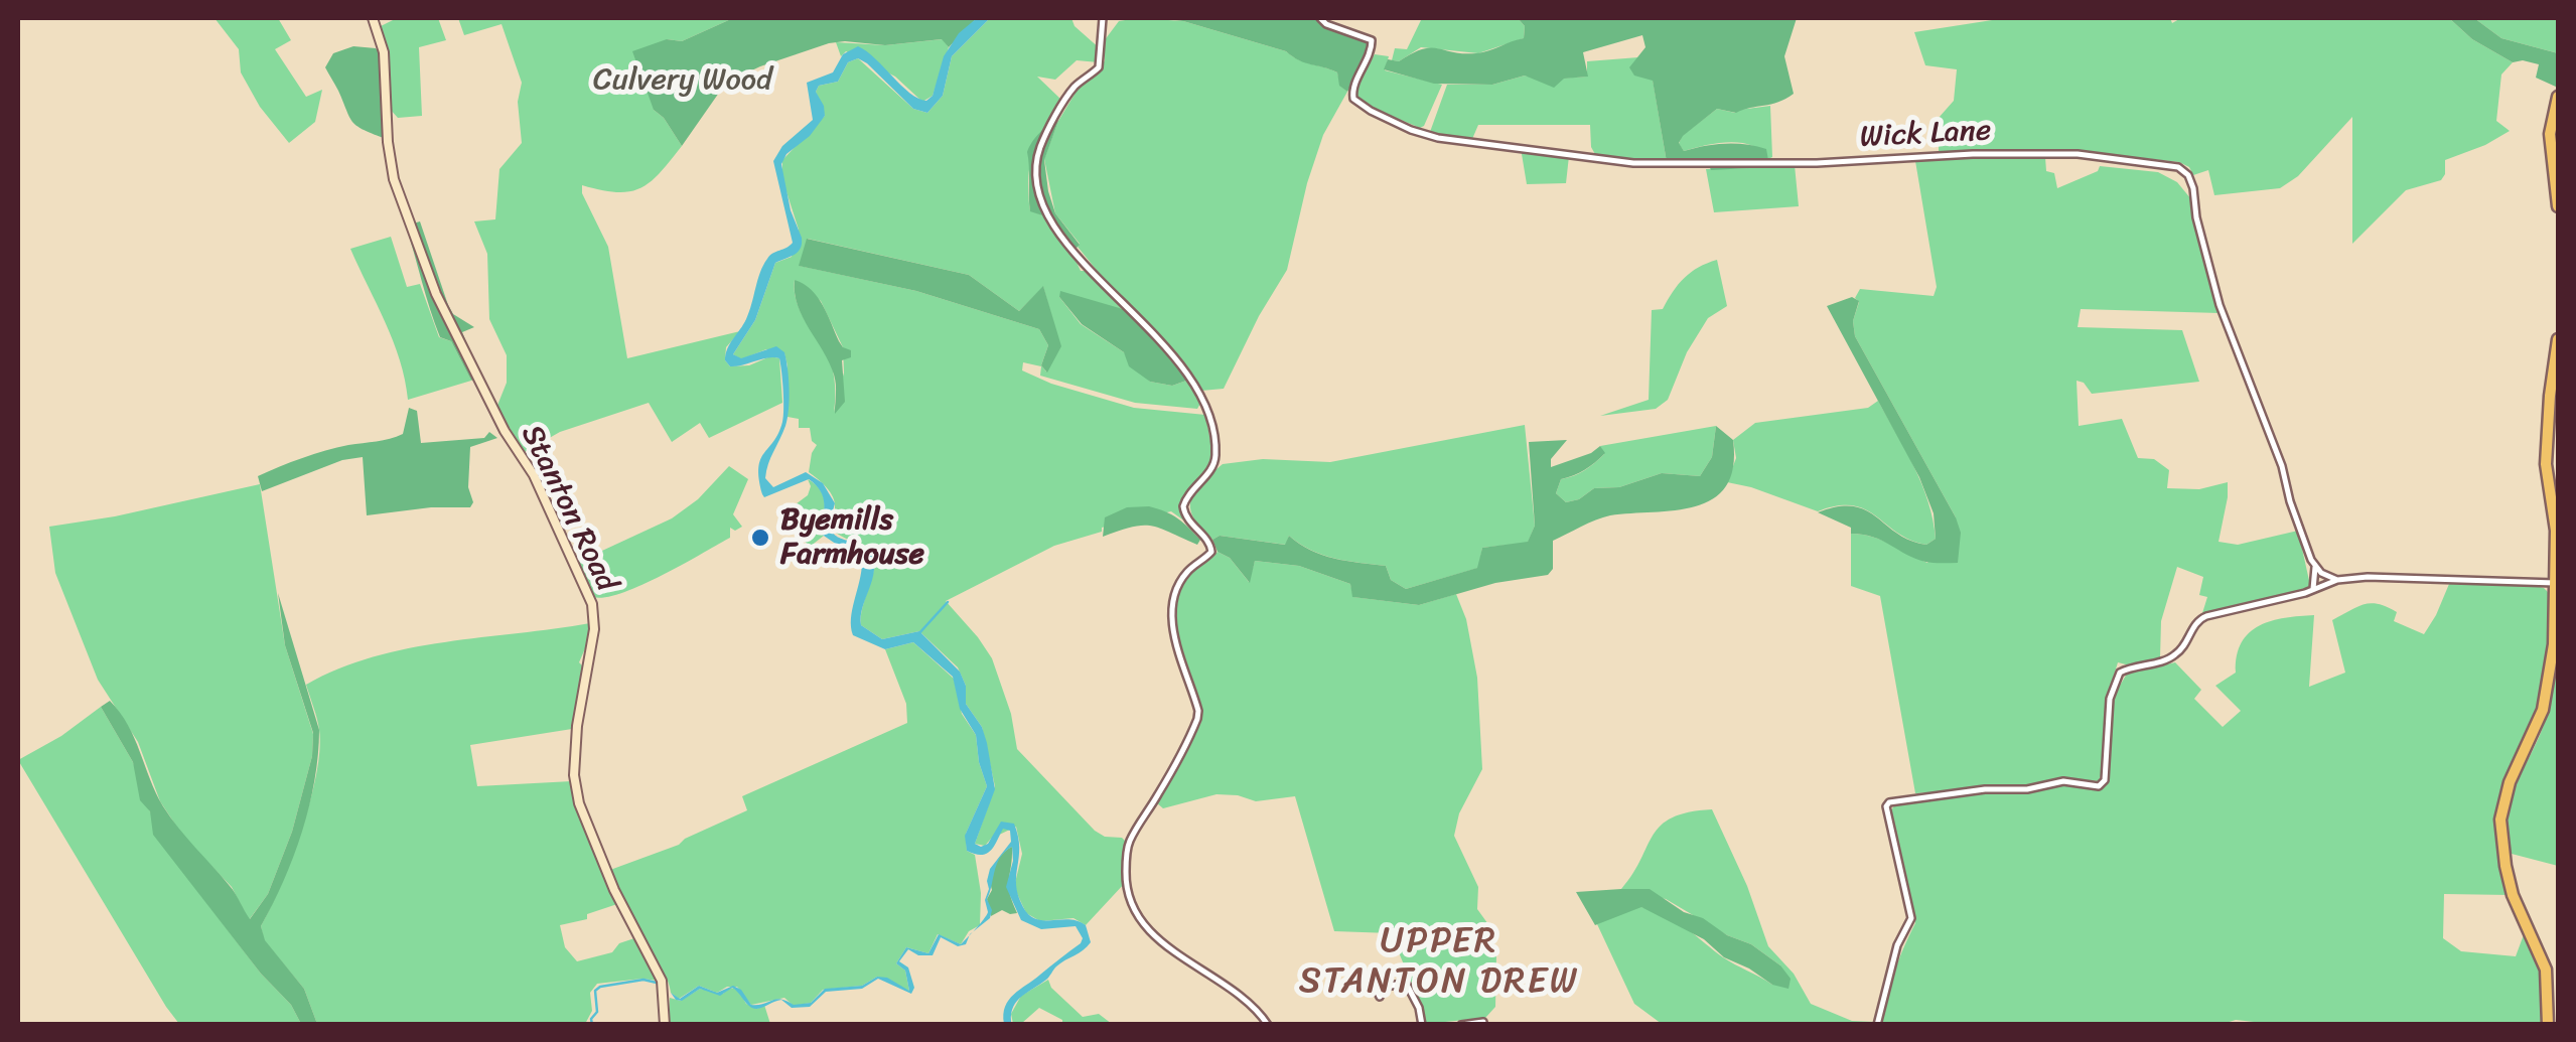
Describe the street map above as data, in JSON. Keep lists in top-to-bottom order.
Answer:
{
  "streets": {
    "main road": ["Stanton Road"],
    "street": ["Wick Lane"]
  },
  "districts": ["UPPER STANTON DREW"],
  "parks": ["Culvery Wood"],
  "places": ["Byemills Farmhouse"]
}
